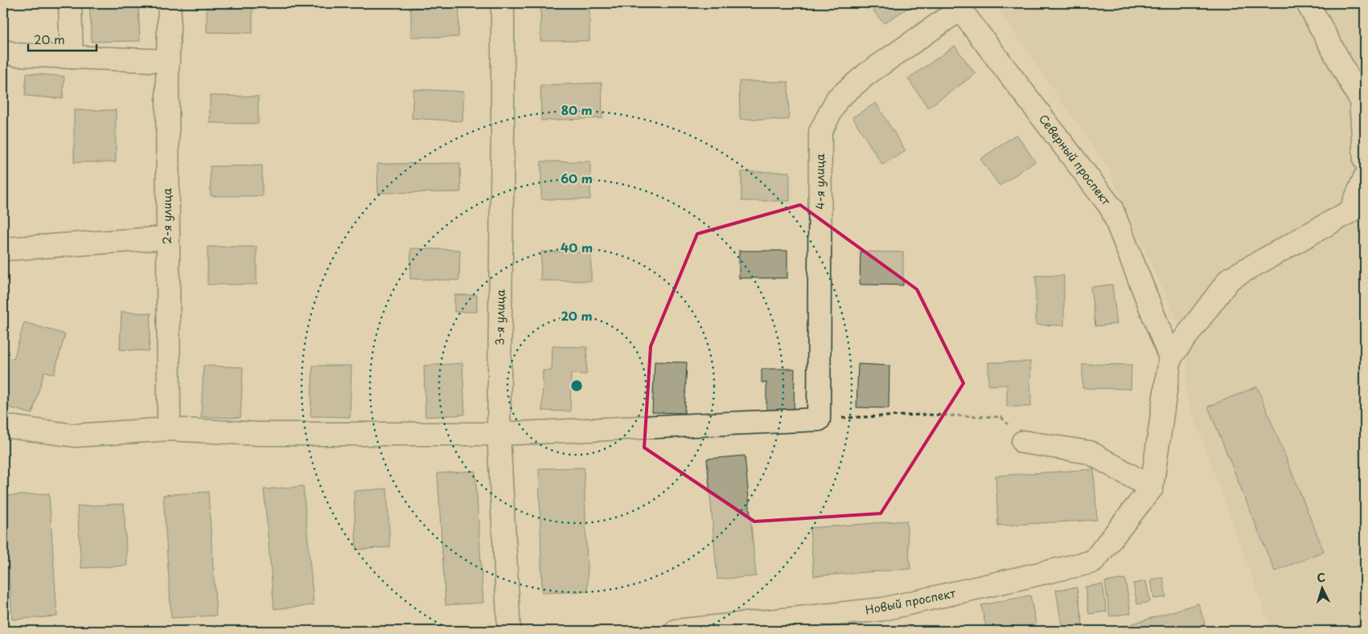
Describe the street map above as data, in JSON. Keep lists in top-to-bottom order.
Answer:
{
  "streets": {
    "street": [
      "Северный проспект",
      "4-я улица",
      "2-я улица",
      "3-я улица",
      "Новый проспект"
    ]
  },
  "crossings": [
    ["Северный проспект", "4-я улица"]
  ],
  "scale_bar": "20 m",
  "north": "top",
  "rings": [
    "80 m",
    "60 m",
    "40 m",
    "20 m"
  ]
}
